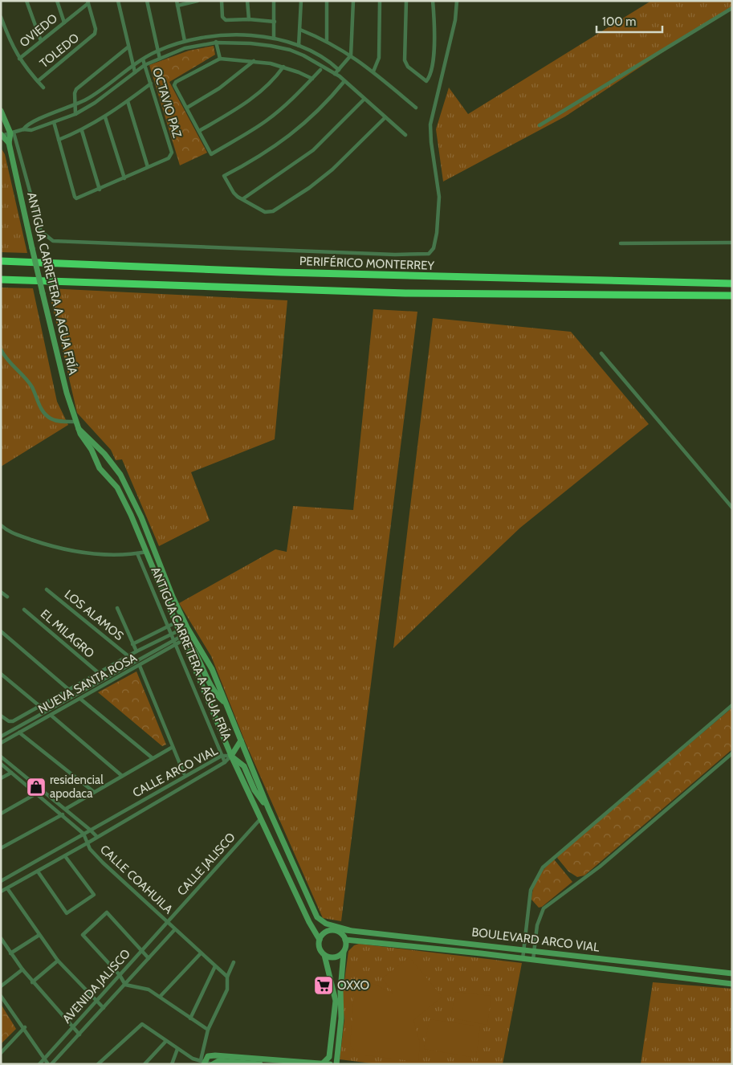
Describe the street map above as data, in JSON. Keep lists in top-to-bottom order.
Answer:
{
  "streets": {
    "highway": ["PERIFÉRICO MONTERREY"],
    "street": [
      "OVIEDO",
      "TOLEDO",
      "OCTAVIO PAZ",
      "ANTIGUA CARRETERA A AGUA FRÍA",
      "LOS ALAMOS",
      "EL MILAGRO",
      "NUEVA SANTA ROSA",
      "CALLE ARCO VIAL",
      "CALLE JALISCO",
      "CALLE COAHUILA",
      "BOULEVARD ARCO VIAL",
      "AVENIDA JALISCO"
    ]
  },
  "crossings": [
    ["OVIEDO", "TOLEDO"],
    ["ANTIGUA CARRETERA A AGUA FRÍA", "NUEVA SANTA ROSA"],
    ["ANTIGUA CARRETERA A AGUA FRÍA", "CALLE ARCO VIAL"],
    ["ANTIGUA CARRETERA A AGUA FRÍA", "CALLE JALISCO"],
    ["ANTIGUA CARRETERA A AGUA FRÍA", "BOULEVARD ARCO VIAL"],
    ["CALLE ARCO VIAL", "CALLE COAHUILA"],
    ["CALLE JALISCO", "CALLE COAHUILA"],
    ["CALLE JALISCO", "AVENIDA JALISCO"],
    ["CALLE COAHUILA", "AVENIDA JALISCO"]
  ],
  "places": {
    "shop": ["residencial apodaca"],
    "supermarket": ["OXXO"]
  },
  "scale_bar": "100 m"
}
